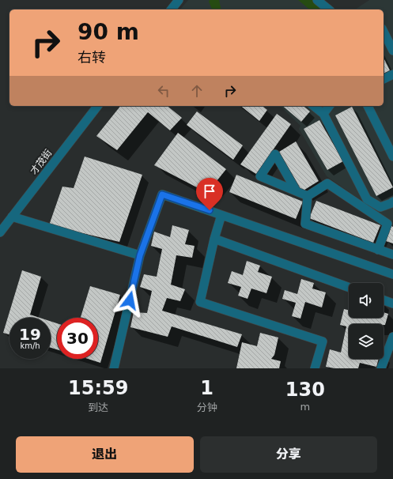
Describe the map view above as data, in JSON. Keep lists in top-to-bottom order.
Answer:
{
  "streets": {
    "street": ["才茂街"]
  },
  "page": {
    "turn": ["90 m", "右转"],
    "speed": "19 km/h",
    "limit": "30",
    "eta": [
      "15:59",
      "到达",
      "1",
      "分钟",
      "130",
      "m"
    ],
    "buttons": ["退出", "分享"]
  }
}
